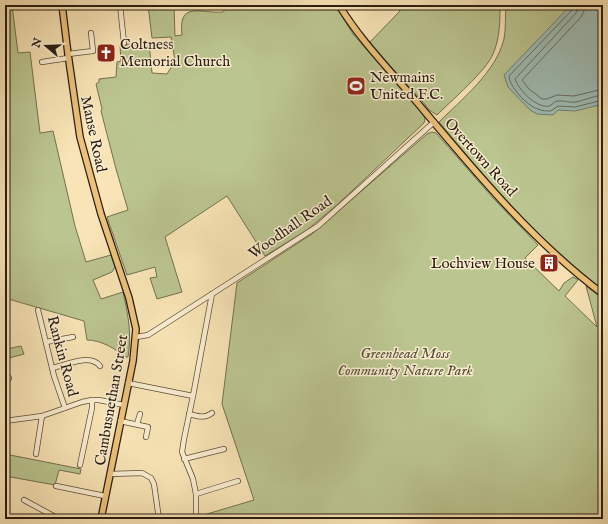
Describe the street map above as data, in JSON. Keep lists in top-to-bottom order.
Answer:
{
  "streets": {
    "main road": ["Manse Road", "Overtown Road", "Cambusnethan Street"],
    "street": ["Woodhall Road", "Rankin Road"]
  },
  "crossings": [
    ["Manse Road", "Cambusnethan Street"],
    ["Overtown Road", "Woodhall Road"],
    ["Woodhall Road", "Cambusnethan Street"]
  ],
  "parks": ["Greenhead Moss Community Nature Park"],
  "places": {
    "church": ["Coltness Memorial Church"],
    "sports": ["Newmains United F.C."],
    "building": ["Lochview House"]
  },
  "north": "left"
}
